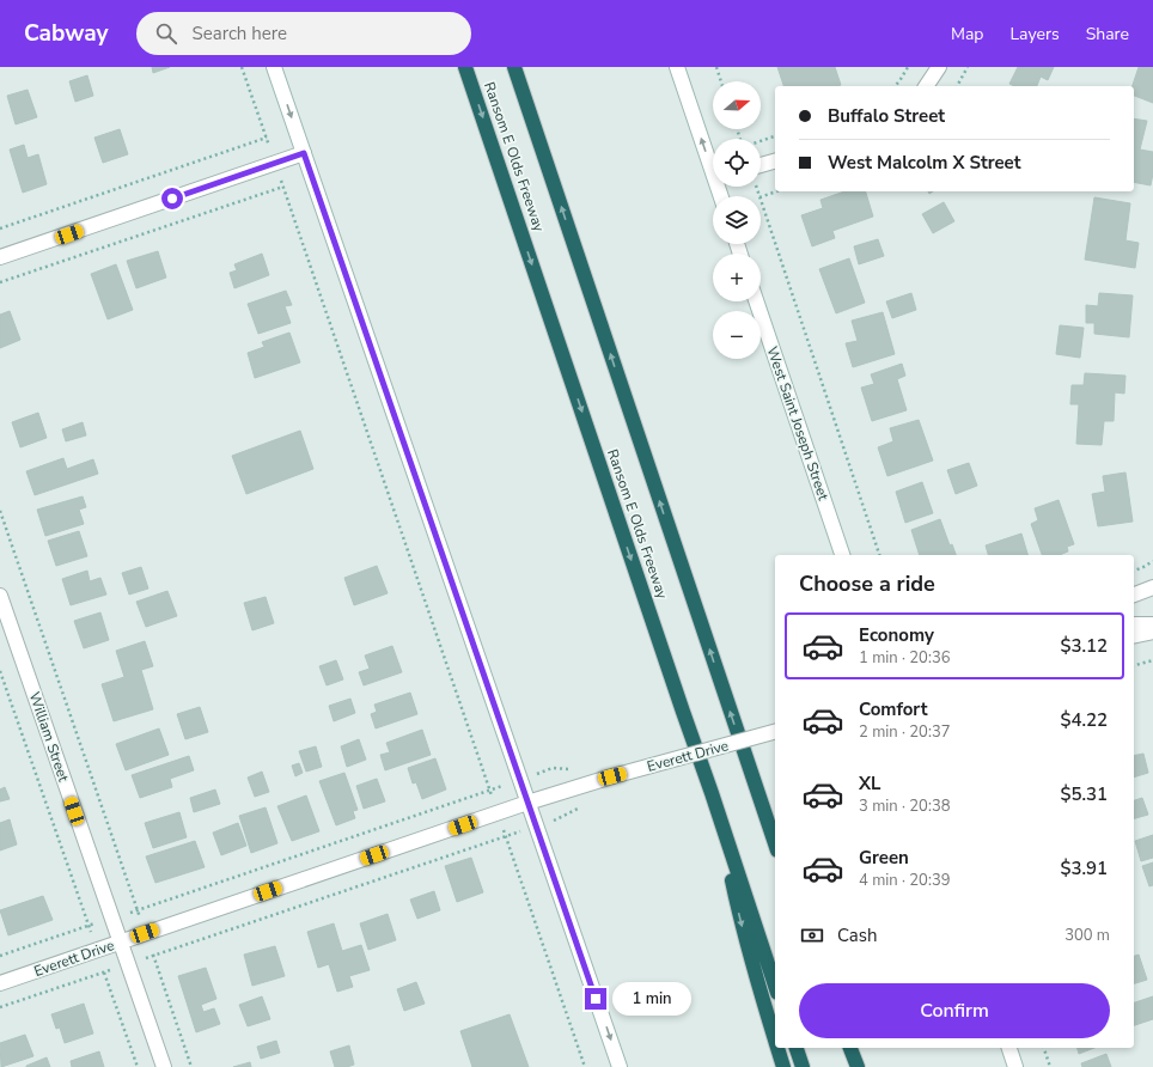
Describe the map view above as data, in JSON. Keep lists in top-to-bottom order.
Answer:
{
  "streets": {
    "highway": ["Ransom E Olds Freeway"],
    "street": ["West Saint Joseph Street", "William Street", "Everett Drive"]
  },
  "crossings": [
    ["William Street", "Everett Drive"]
  ],
  "north": "right",
  "page": {
    "header": "Cabway",
    "search": "Search here",
    "nav": ["Map", "Layers", "Share"],
    "map_buttons": ["+", "−"],
    "banner": ["Buffalo Street", "West Malcolm X Street"],
    "heading": "Choose a ride",
    "list": [
      {
        "name": "Economy",
        "note": "1 min · 20:36",
        "value": "$3.12"
      },
      {
        "name": "Comfort",
        "note": "2 min · 20:37",
        "value": "$4.22"
      },
      {
        "name": "XL",
        "note": "3 min · 20:38",
        "value": "$5.31"
      },
      {
        "name": "Green",
        "note": "4 min · 20:39",
        "value": "$3.91"
      }
    ],
    "pay": ["Cash", "300 m"],
    "buttons": "Confirm",
    "bubble": "1 min"
  }
}
